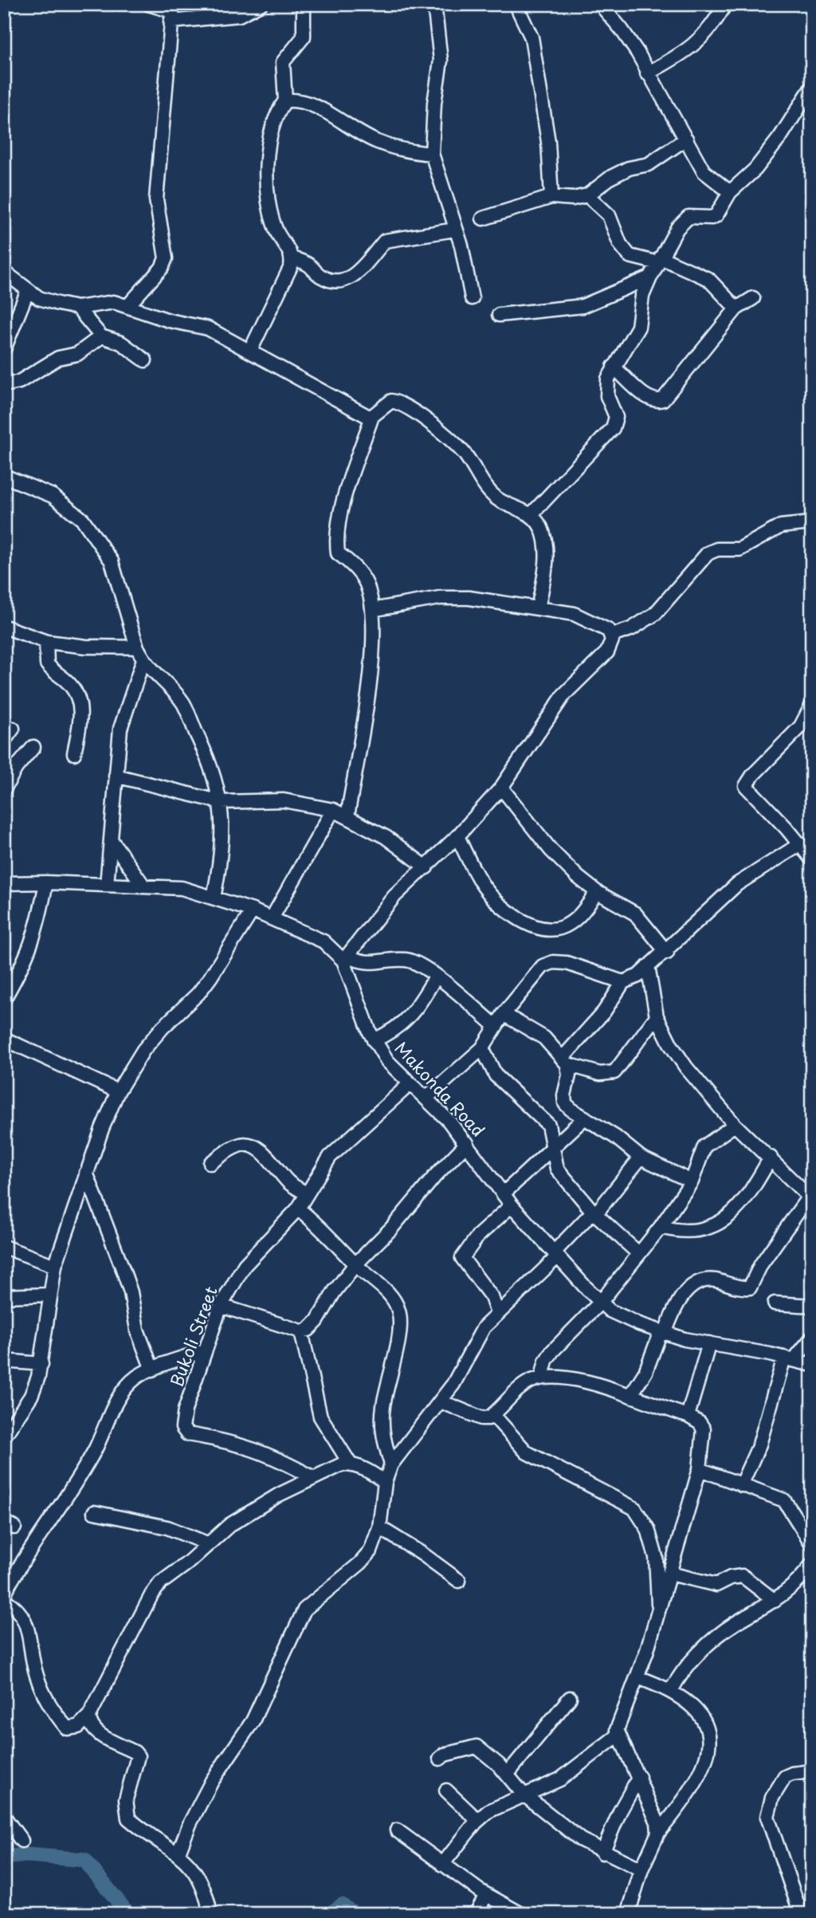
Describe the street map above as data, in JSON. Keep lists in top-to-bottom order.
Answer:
{
  "streets": {
    "street": ["Makonda Road", "Bukoli Street"]
  },
  "crossings": [
    ["Makonda Road", "Bukoli Street"]
  ]
}
